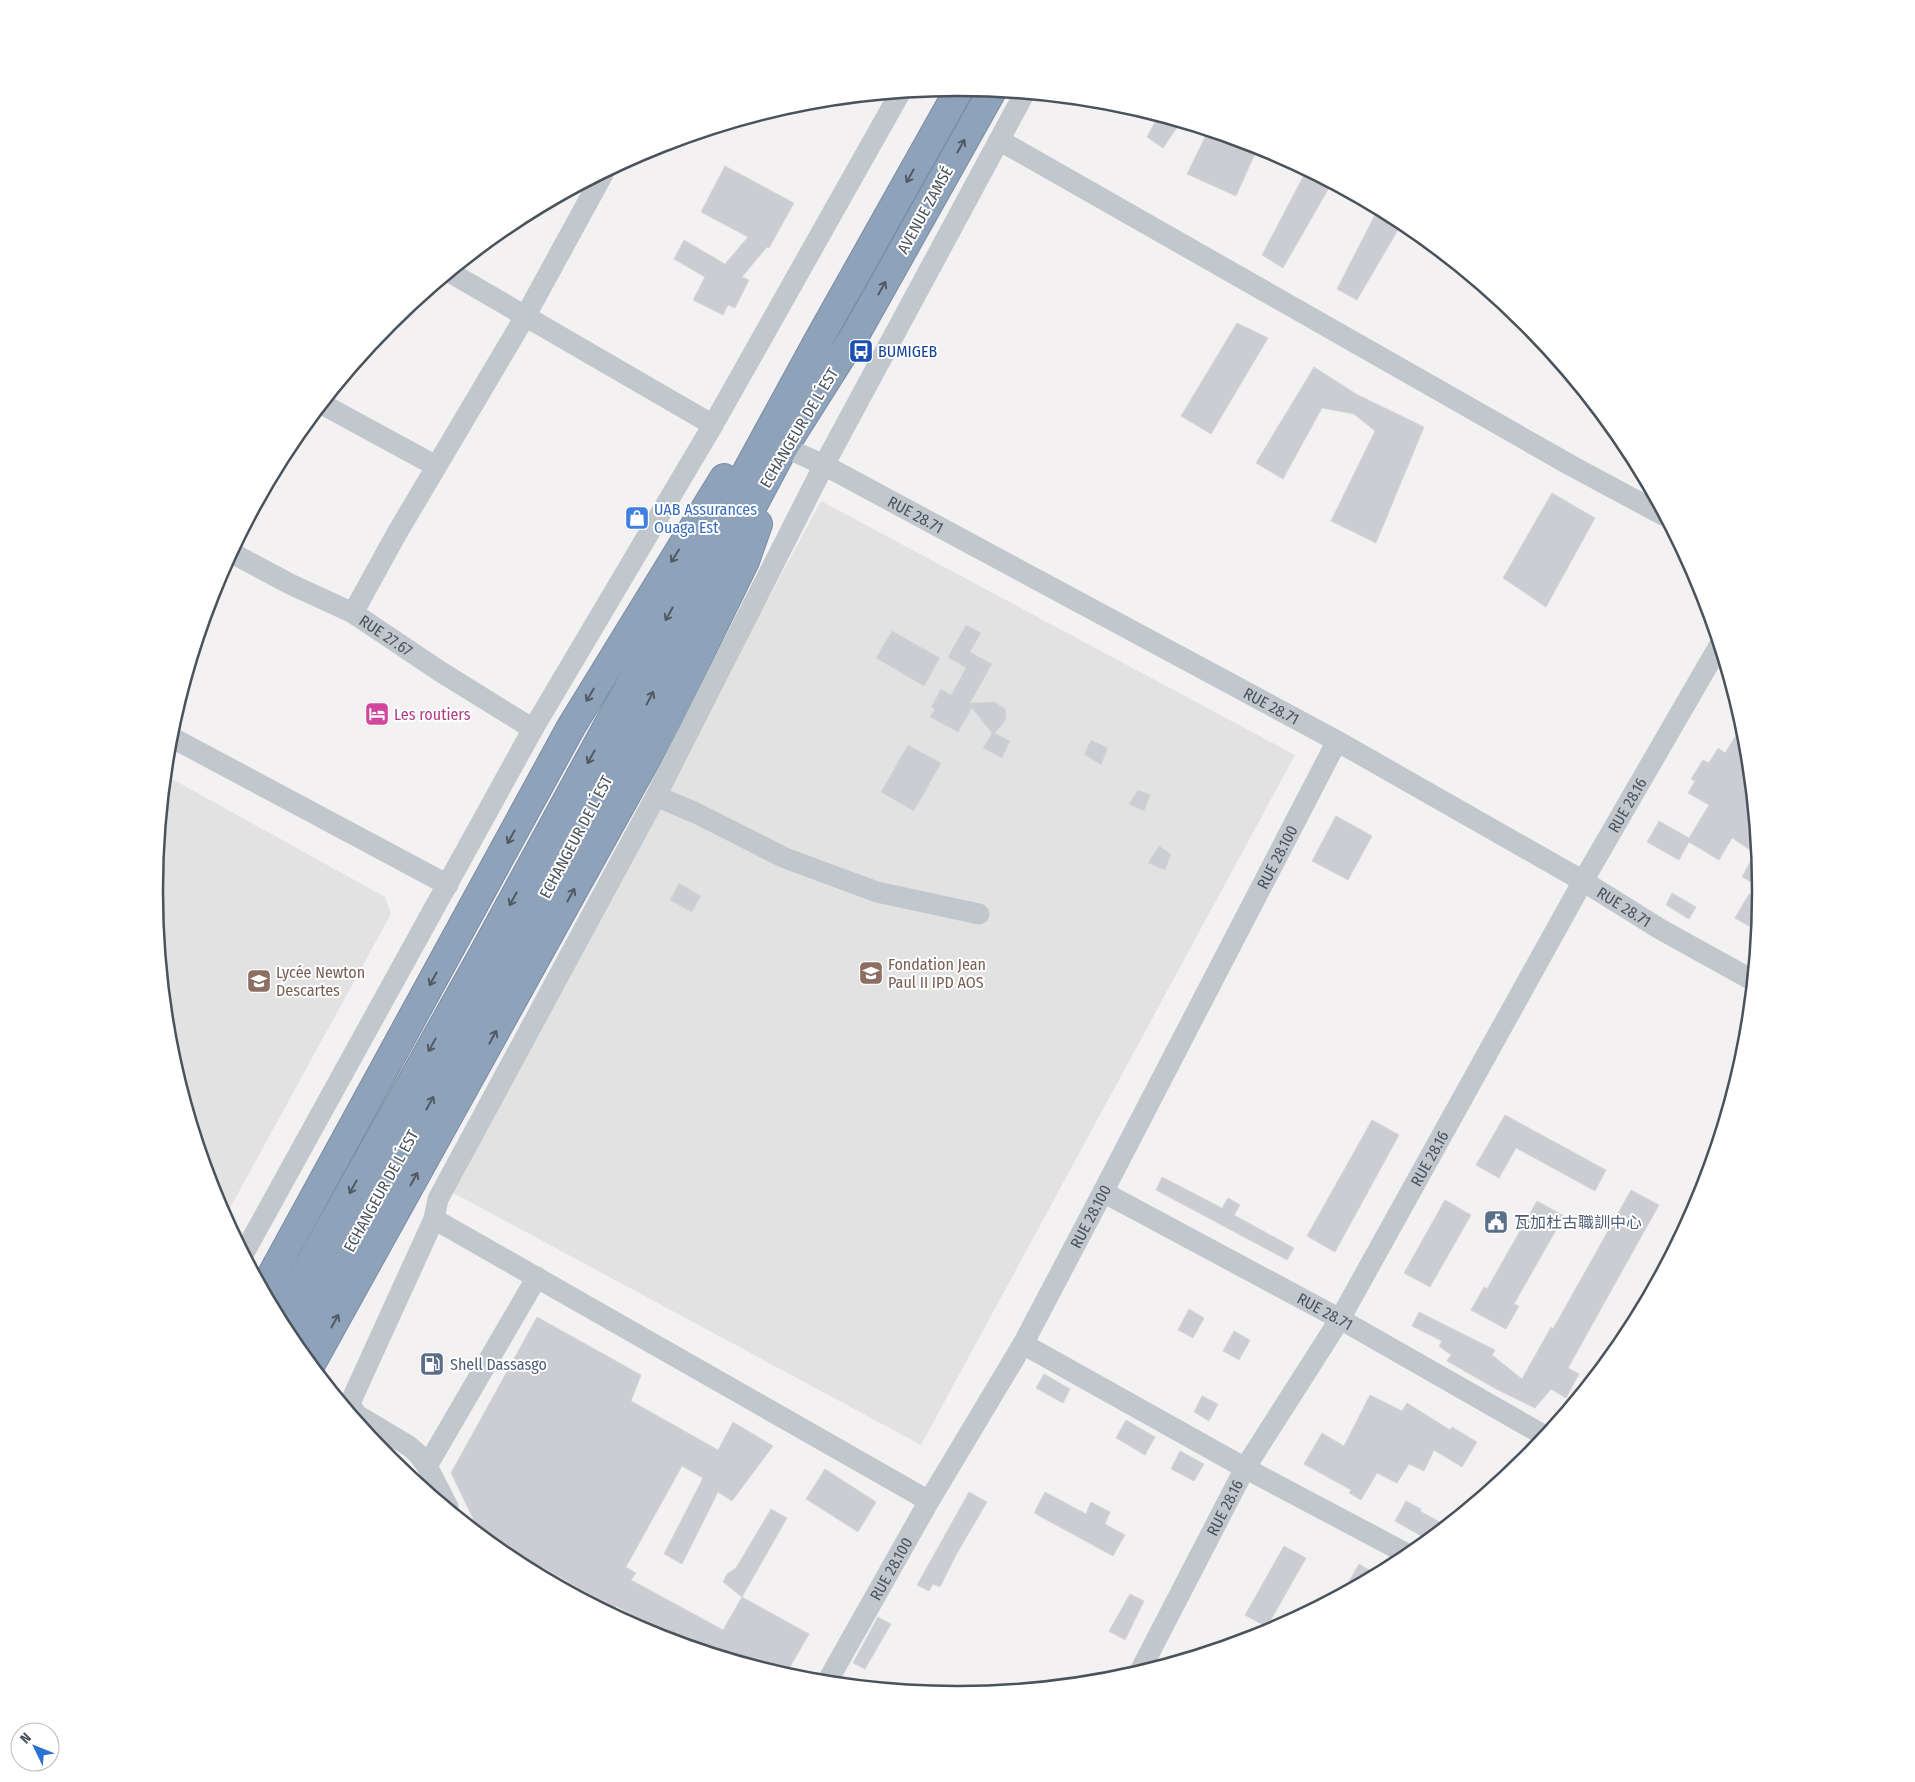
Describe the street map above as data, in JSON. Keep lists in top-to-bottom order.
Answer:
{
  "streets": {
    "highway": ["AVENUE ZAMSÉ", "ECHANGEUR DE L´EST"],
    "street": [
      "RUE 28.71",
      "RUE 27.67",
      "RUE 28.16",
      "RUE 28.100"
    ]
  },
  "crossings": [
    ["AVENUE ZAMSÉ", "ECHANGEUR DE L´EST"],
    ["ECHANGEUR DE L´EST", "RUE 28.71"],
    ["RUE 28.71", "RUE 28.16"],
    ["RUE 28.71", "RUE 28.100"]
  ],
  "places": {
    "bus stop": ["BUMIGEB"],
    "shop": ["UAB Assurances Ouaga Est"],
    "hotel": ["Les routiers"],
    "school or university": ["Fondation Jean Paul II IPD AOS", "Lycée Newton Descartes"],
    "public building": ["瓦加杜古職訓中心"],
    "fuel station": ["Shell Dassasgo"]
  },
  "north": "top left"
}
